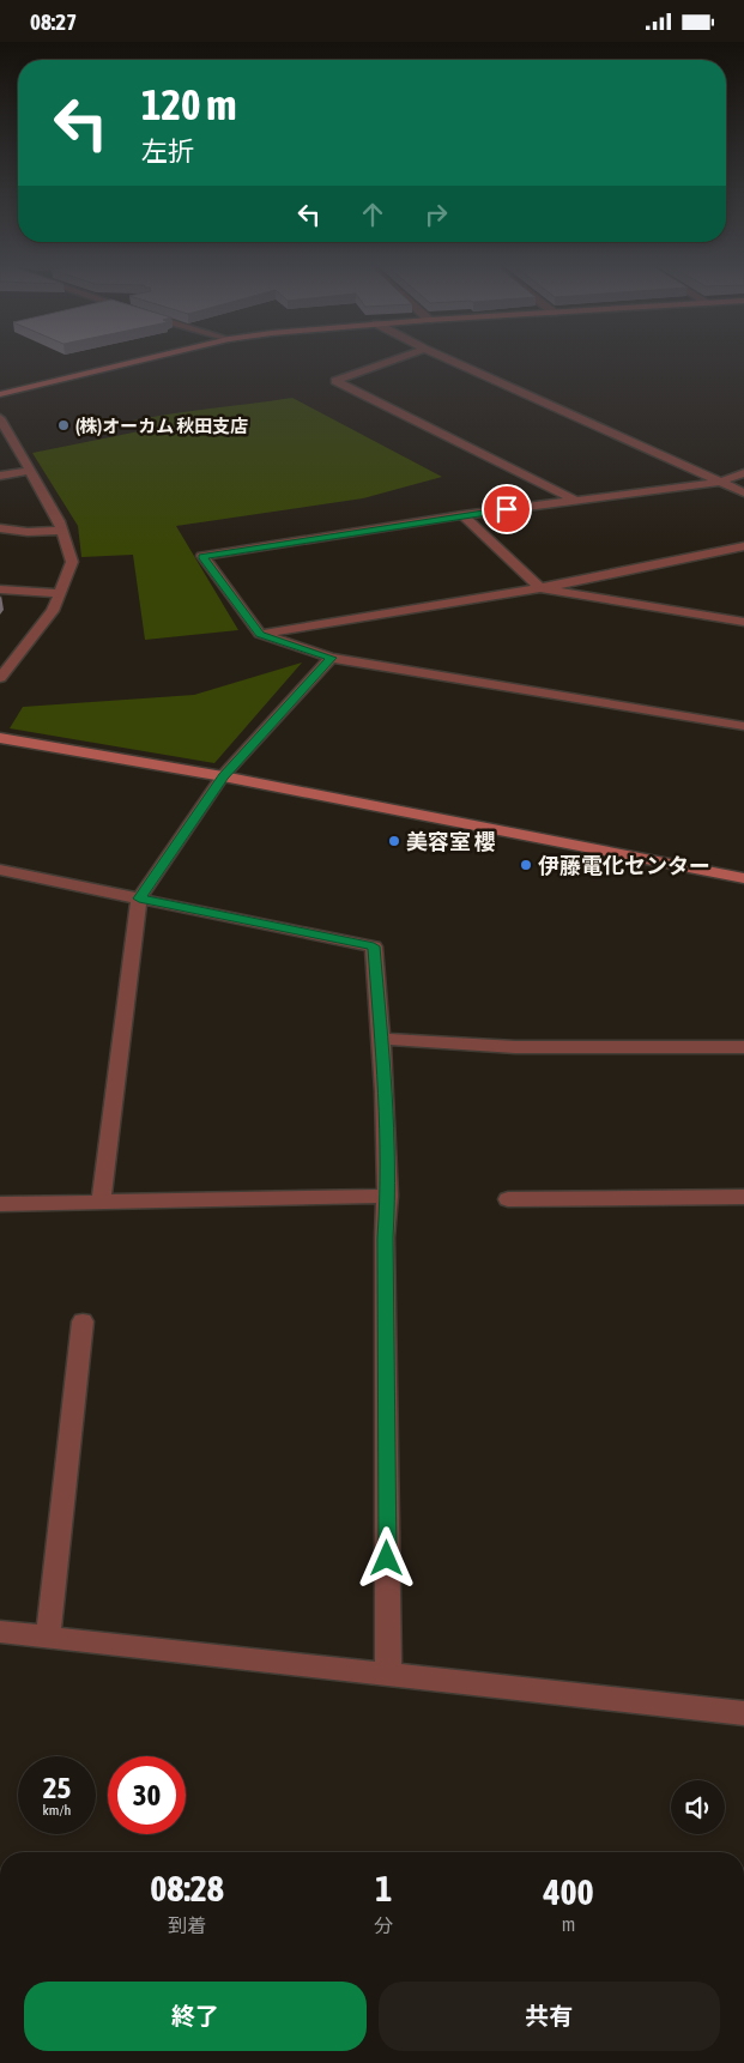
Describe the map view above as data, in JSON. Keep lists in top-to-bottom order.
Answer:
{
  "places": ["(株)オーカム 秋田支店", "美容室 櫻", "伊藤電化センター"],
  "page": {
    "status": "08:27",
    "turn": ["120 m", "左折"],
    "speed": "25 km/h",
    "limit": "30",
    "eta": [
      "08:28",
      "到着",
      "1",
      "分",
      "400",
      "m"
    ],
    "buttons": ["終了", "共有"]
  }
}
